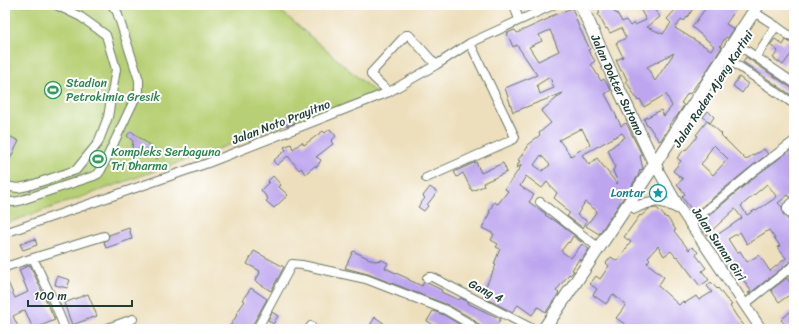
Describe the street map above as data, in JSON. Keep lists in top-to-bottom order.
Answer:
{
  "streets": {
    "highway": ["Jalan Dokter Sutomo", "Jalan Raden Ajeng Kartini"],
    "main road": ["Jalan Sunan Giri"],
    "street": ["Jalan Noto Prayitno", "Gang 4"]
  },
  "crossings": [
    ["Jalan Dokter Sutomo", "Jalan Raden Ajeng Kartini"],
    ["Jalan Dokter Sutomo", "Jalan Sunan Giri"],
    ["Jalan Raden Ajeng Kartini", "Jalan Sunan Giri"]
  ],
  "places": {
    "sports": ["Stadion Petrokimia Gresik", "Kompleks Serbaguna Tri Dharma"],
    "place": ["Lontar"]
  },
  "scale_bar": "100 m"
}
